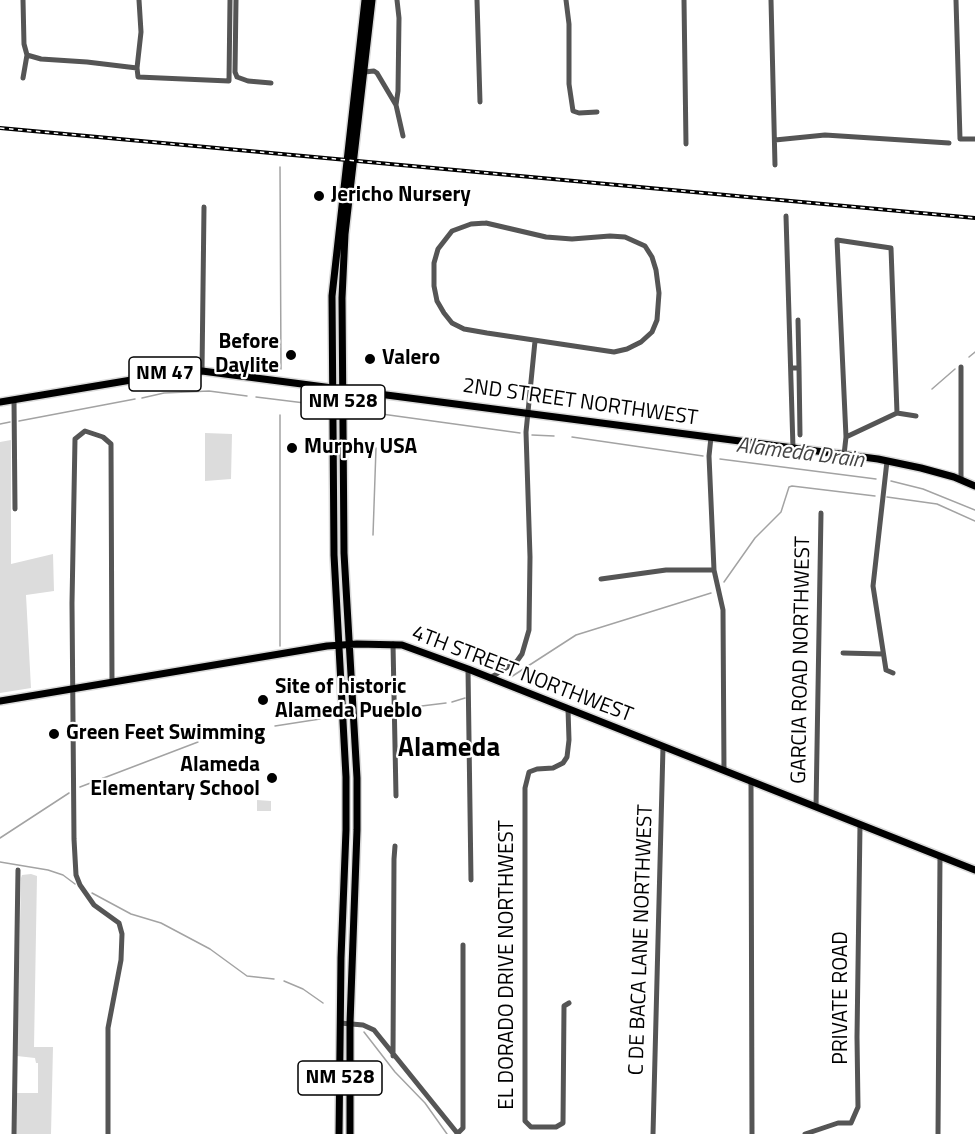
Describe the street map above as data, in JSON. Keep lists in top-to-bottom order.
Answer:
{
  "streets": {
    "main road": [
      "NM 47",
      "NM 528",
      "2ND STREET NORTHWEST",
      "4TH STREET NORTHWEST"
    ],
    "street": [
      "GARCIA ROAD NORTHWEST",
      "C DE BACA LANE NORTHWEST",
      "EL DORADO DRIVE NORTHWEST",
      "PRIVATE ROAD"
    ]
  },
  "crossings": [
    ["NM 528", "2ND STREET NORTHWEST"],
    ["NM 528", "4TH STREET NORTHWEST"],
    ["GARCIA ROAD NORTHWEST", "4TH STREET NORTHWEST"],
    ["4TH STREET NORTHWEST", "C DE BACA LANE NORTHWEST"],
    ["4TH STREET NORTHWEST", "EL DORADO DRIVE NORTHWEST"],
    ["4TH STREET NORTHWEST", "PRIVATE ROAD"]
  ],
  "districts": ["Alameda"],
  "water": ["Alameda Drain"],
  "places": [
    "Jericho Nursery",
    "Before Daylite",
    "Valero",
    "Murphy USA",
    "Site of historic Alameda Pueblo",
    "Green Feet Swimming",
    "Alameda Elementary School"
  ]
}
